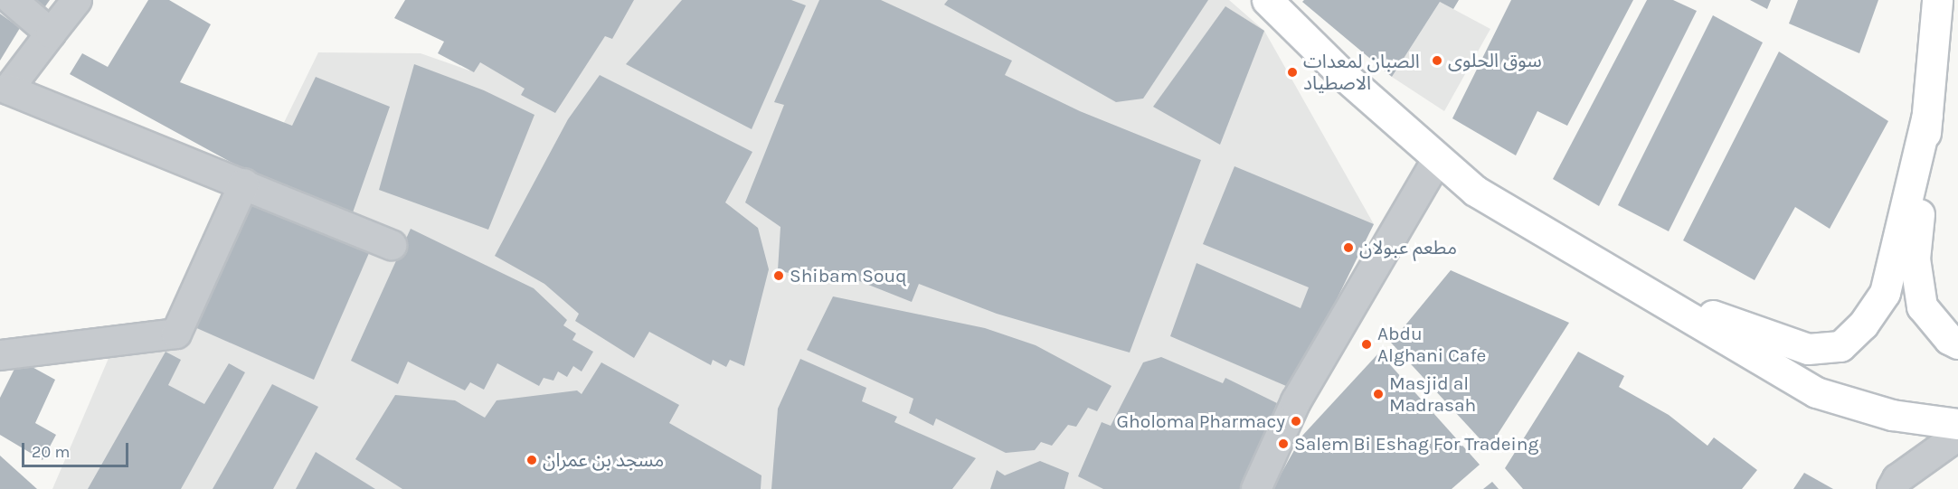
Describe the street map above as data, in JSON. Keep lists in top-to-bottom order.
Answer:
{
  "places": [
    "سوق الحلوى",
    "الصبان لمعدات الاصطياد",
    "مطعم عبولان",
    "Shibam Souq",
    "Abdu Alghani Cafe",
    "Masjid al Madrasah",
    "Gholoma Pharmacy",
    "Salem Bi Eshag For Tradeing",
    "مسجد بن عمران"
  ],
  "scale_bar": "20 m"
}
